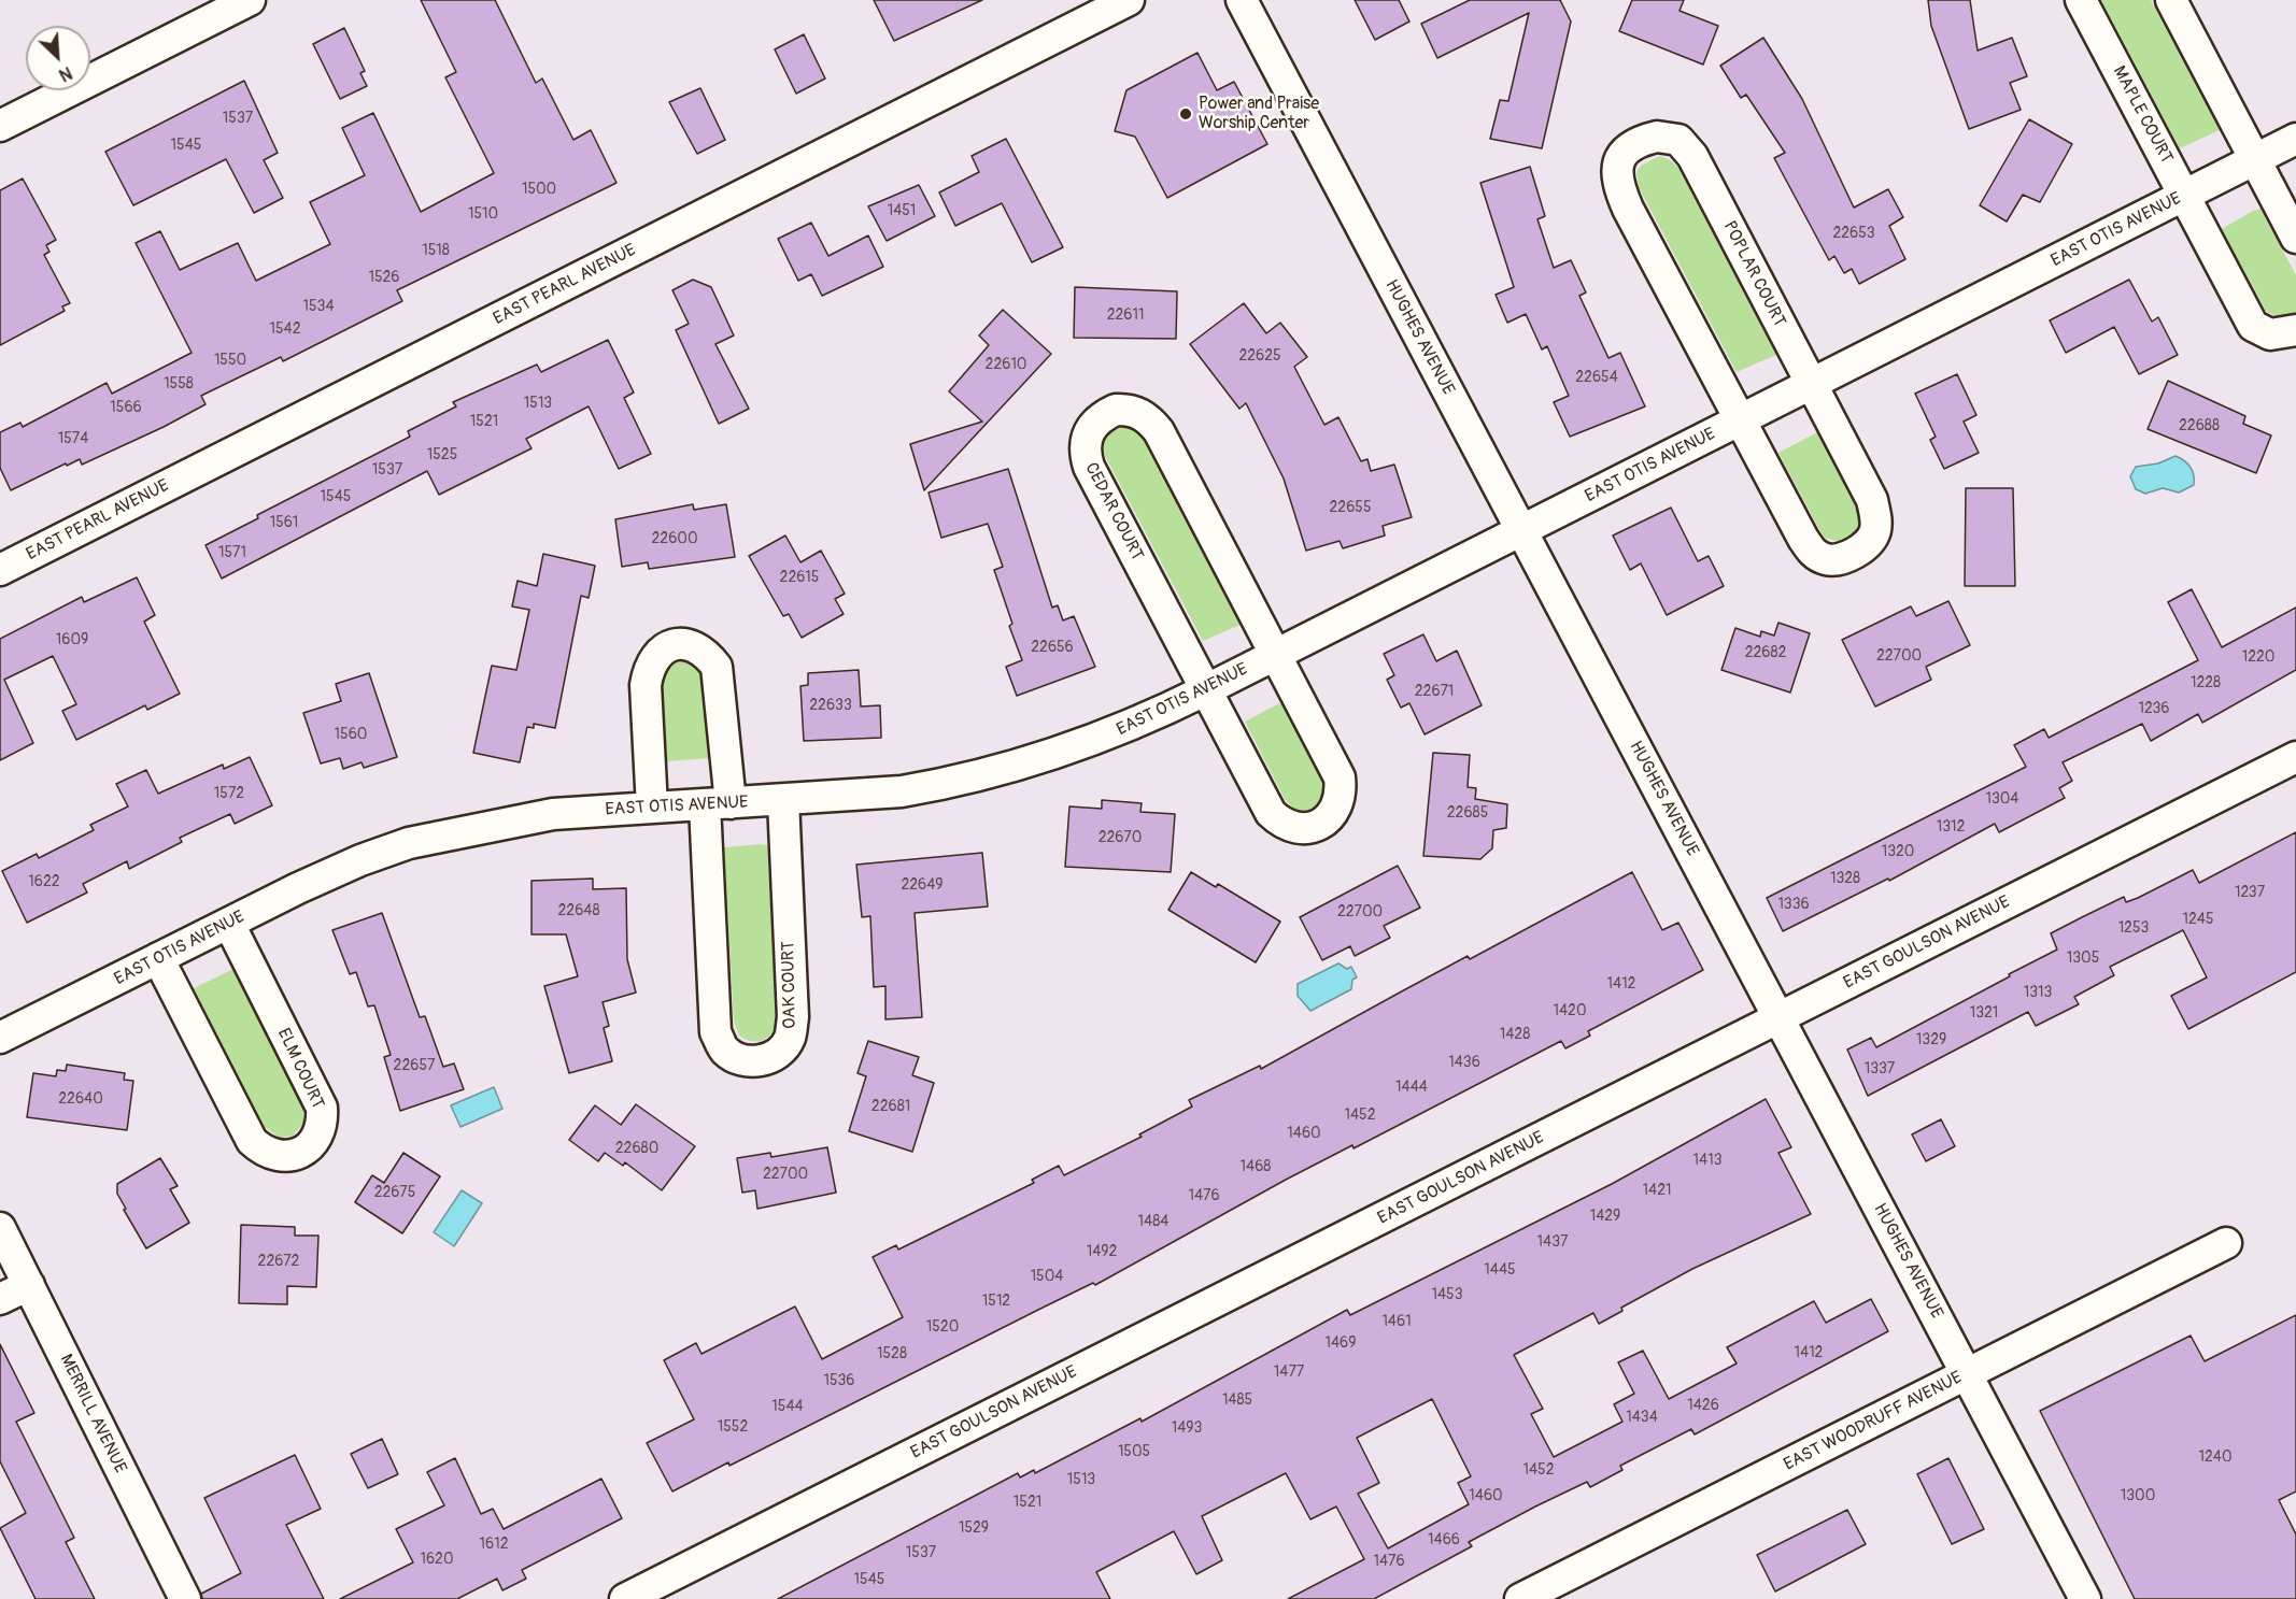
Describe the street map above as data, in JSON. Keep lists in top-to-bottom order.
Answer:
{
  "streets": {
    "street": [
      "MAPLE COURT",
      "EAST OTIS AVENUE",
      "POPLAR COURT",
      "EAST PEARL AVENUE",
      "HUGHES AVENUE",
      "CEDAR COURT",
      "EAST GOULSON AVENUE",
      "OAK COURT",
      "ELM COURT",
      "MERRILL AVENUE",
      "EAST WOODRUFF AVENUE"
    ]
  },
  "crossings": [
    ["MAPLE COURT", "EAST OTIS AVENUE"],
    ["EAST OTIS AVENUE", "POPLAR COURT"],
    ["EAST OTIS AVENUE", "HUGHES AVENUE"],
    ["EAST OTIS AVENUE", "CEDAR COURT"],
    ["EAST OTIS AVENUE", "OAK COURT"],
    ["EAST OTIS AVENUE", "ELM COURT"],
    ["HUGHES AVENUE", "EAST GOULSON AVENUE"],
    ["HUGHES AVENUE", "EAST WOODRUFF AVENUE"]
  ],
  "places": ["Power and Praise Worship Center"],
  "house_numbers": [
    "1537",
    "1545",
    "1500",
    "1451",
    "1510",
    "22653",
    "1518",
    "1526",
    "1534",
    "22611",
    "1542",
    "22625",
    "1550",
    "22610",
    "22654",
    "1558",
    "1513",
    "1566",
    "1521",
    "22688",
    "1574",
    "1525",
    "1537",
    "1545",
    "22655",
    "1561",
    "22600",
    "1571",
    "22615",
    "1609",
    "22656",
    "22682",
    "22700",
    "1220",
    "1228",
    "22671",
    "22633",
    "1236",
    "1560",
    "1572",
    "1304",
    "22685",
    "1312",
    "22670",
    "1320",
    "1328",
    "1622",
    "22649",
    "1237",
    "1336",
    "22648",
    "22700",
    "1245",
    "1253",
    "1305",
    "1412",
    "1313",
    "1420",
    "1321",
    "1428",
    "1329",
    "1436",
    "22657",
    "1337",
    "1444",
    "22640",
    "22681",
    "1452",
    "1460",
    "22680",
    "1413",
    "1468",
    "22700",
    "1421",
    "22675",
    "1476",
    "1429",
    "1484",
    "1437",
    "1492",
    "22672",
    "1445",
    "1504",
    "1453",
    "1512",
    "1461",
    "1520",
    "1469",
    "1412",
    "1528",
    "1477",
    "1536",
    "1485",
    "1426",
    "1544",
    "1434",
    "1552",
    "1493",
    "1505",
    "1240",
    "1452",
    "1513",
    "1460",
    "1300",
    "1521",
    "1529",
    "1466",
    "1612",
    "1537",
    "1620",
    "1476",
    "1545"
  ],
  "north": "bottom right"
}
